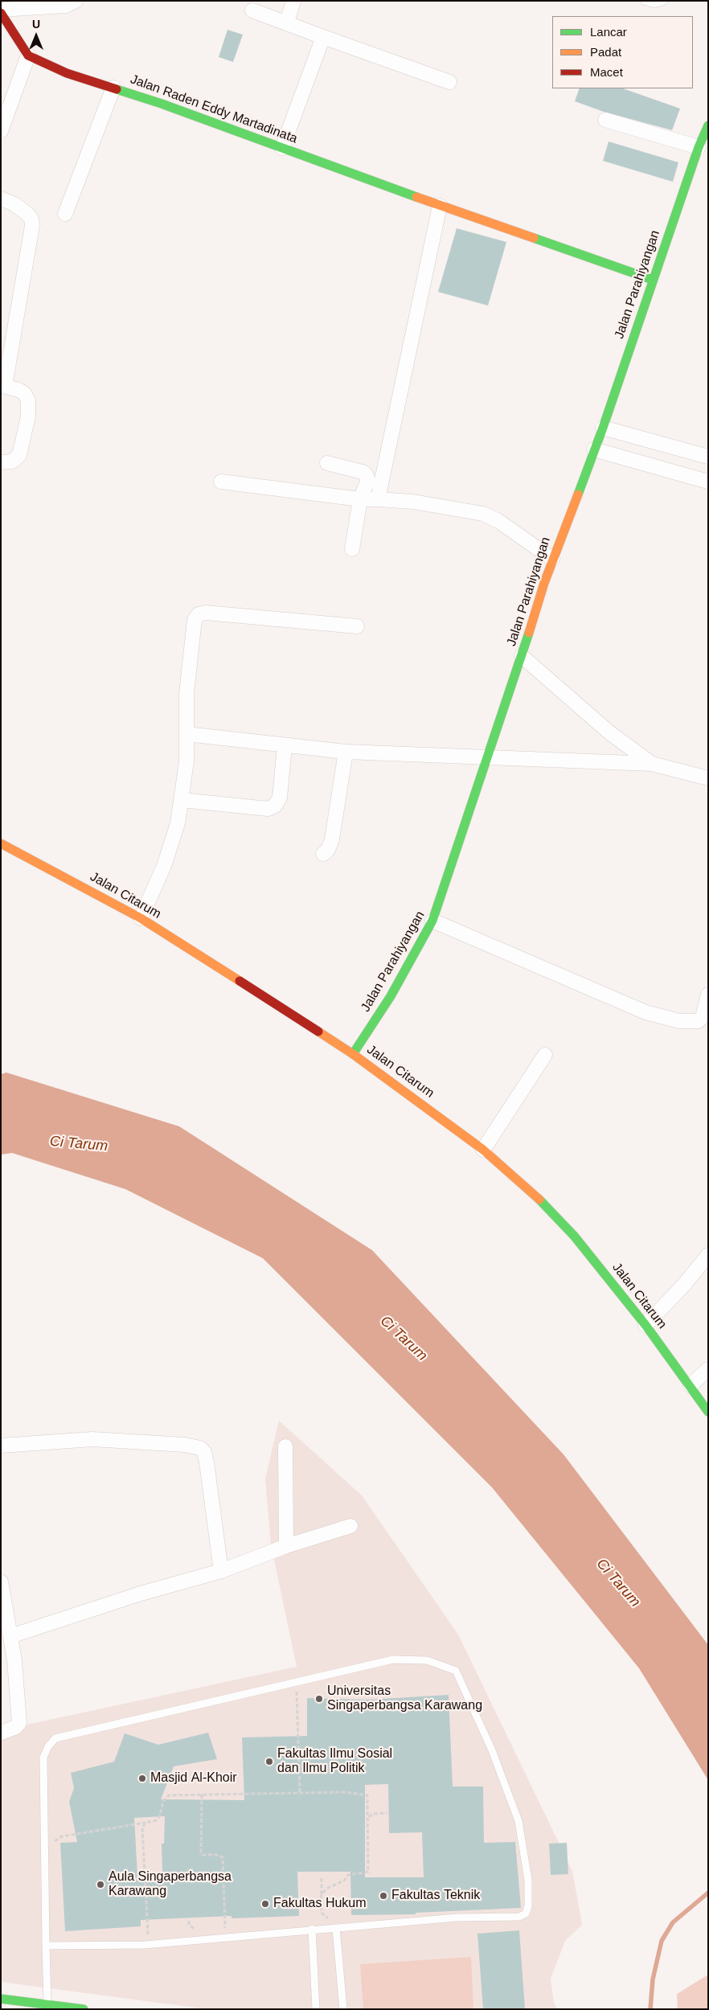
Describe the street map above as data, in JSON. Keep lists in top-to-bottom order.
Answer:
{
  "streets": {
    "street": ["Jalan Raden Eddy Martadinata", "Jalan Parahiyangan", "Jalan Citarum"]
  },
  "crossings": [
    ["Jalan Raden Eddy Martadinata", "Jalan Parahiyangan"],
    ["Jalan Parahiyangan", "Jalan Citarum"]
  ],
  "water": ["Ci Tarum"],
  "places": [
    "Universitas Singaperbangsa Karawang",
    "Fakultas Ilmu Sosial dan Ilmu Politik",
    "Masjid Al-Khoir",
    "Aula Singaperbangsa Karawang",
    "Fakultas Teknik",
    "Fakultas Hukum"
  ],
  "legend": ["Lancar", "Padat", "Macet"],
  "north": "top"
}
